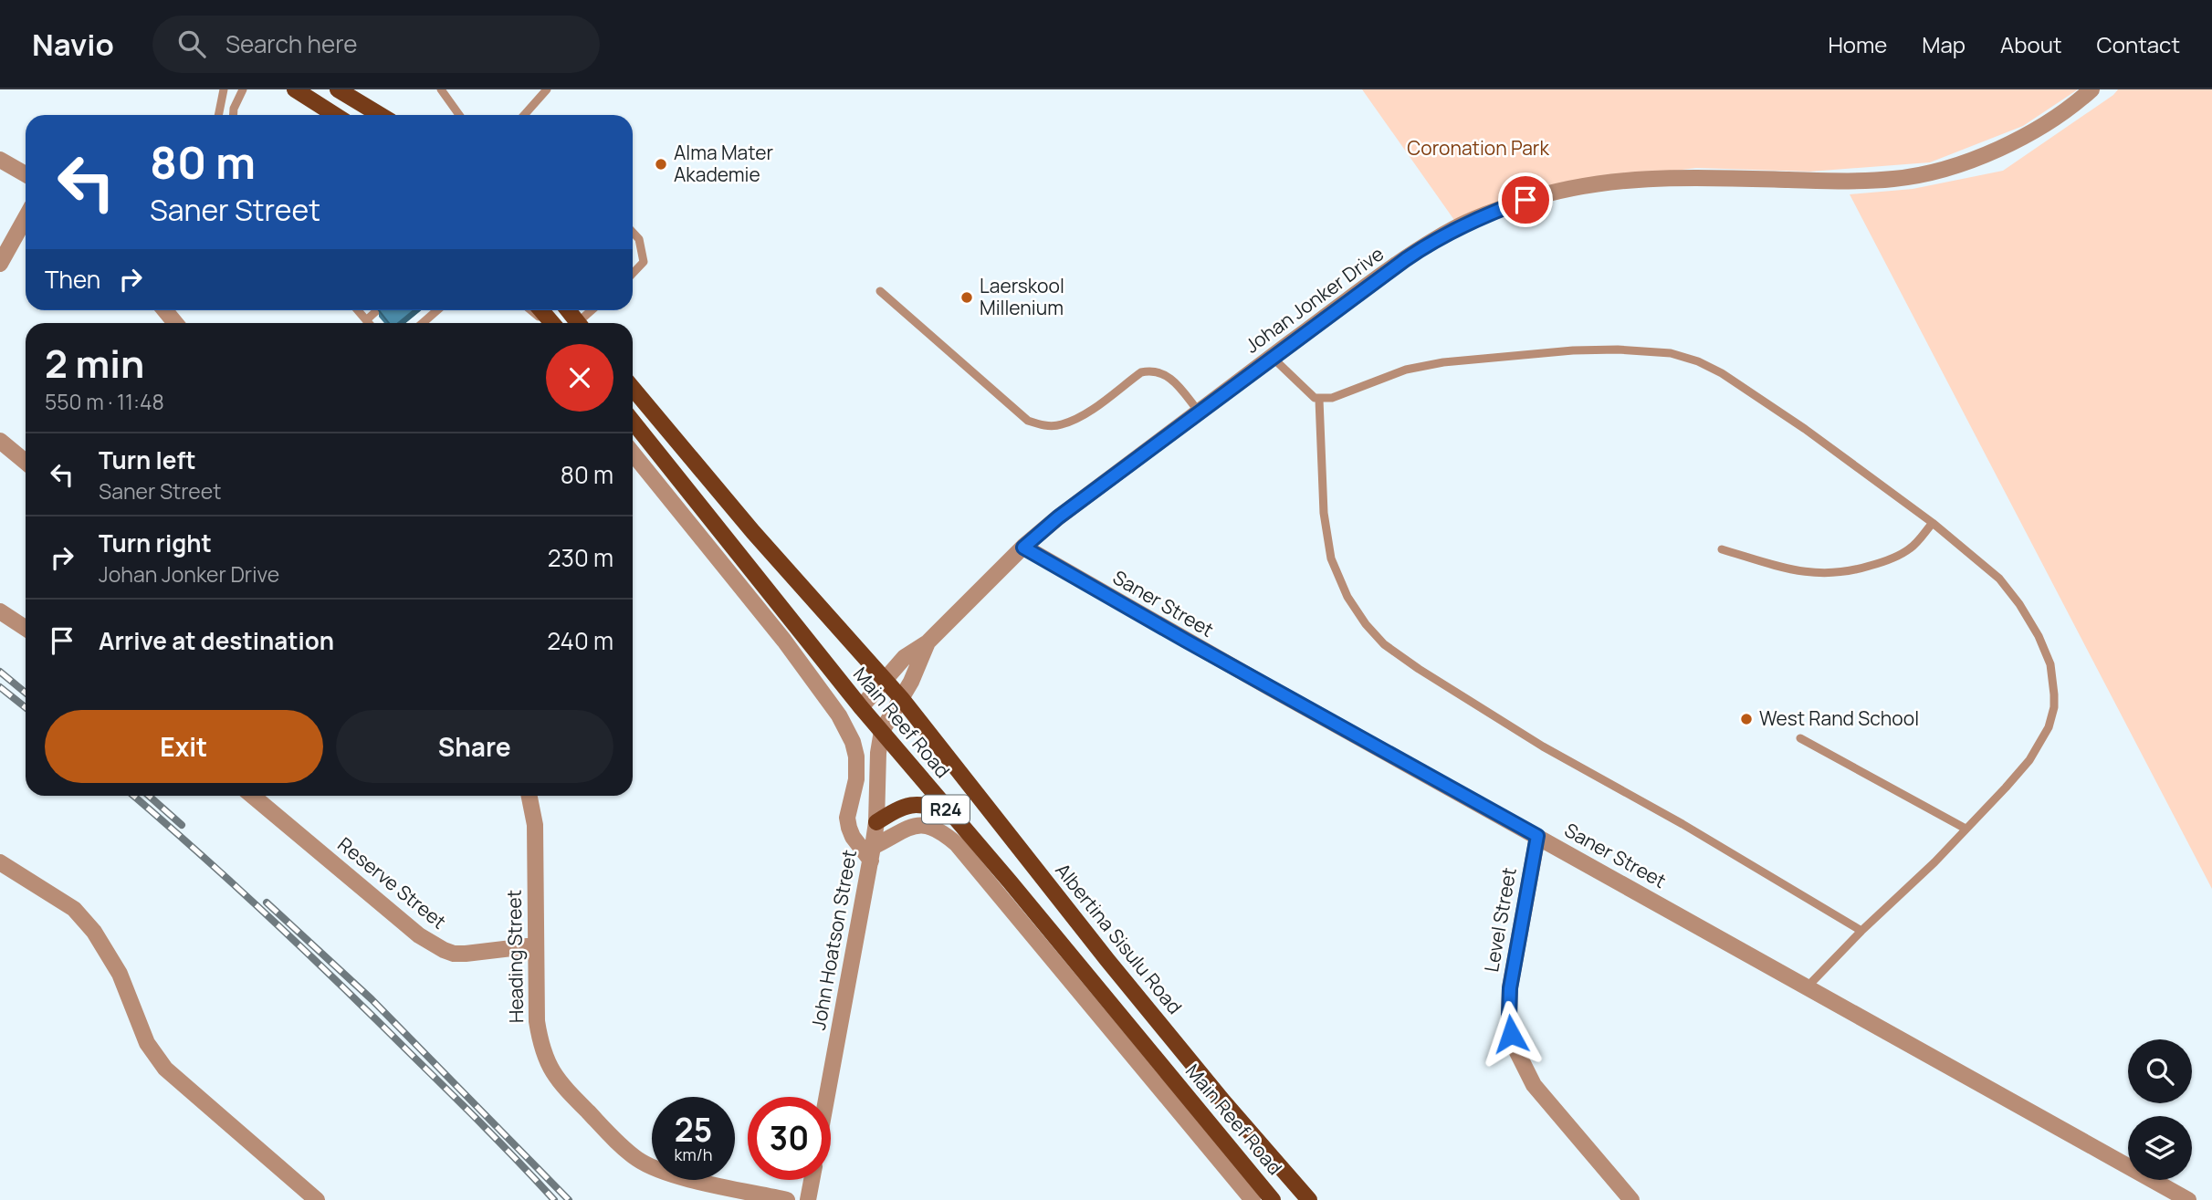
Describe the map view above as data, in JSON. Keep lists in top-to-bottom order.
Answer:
{
  "streets": {
    "main road": ["Main Reef Road", "R24", "Albertina Sisulu Road"],
    "street": [
      "Johan Jonker Drive",
      "Saner Street",
      "Reserve Street",
      "Level Street",
      "John Hoatson Street",
      "Heading Street"
    ]
  },
  "crossings": [
    ["Johan Jonker Drive", "Saner Street"],
    ["Johan Jonker Drive", "Main Reef Road"],
    ["Johan Jonker Drive", "Albertina Sisulu Road"],
    ["Johan Jonker Drive", "John Hoatson Street"],
    ["Saner Street", "Level Street"],
    ["Main Reef Road", "Albertina Sisulu Road"],
    ["Main Reef Road", "John Hoatson Street"],
    ["Reserve Street", "Heading Street"]
  ],
  "parks": ["Coronation Park"],
  "places": ["Alma Mater Akademie", "Laerskool Millenium", "West Rand School"],
  "page": {
    "header": "Navio",
    "search": "Search here",
    "nav": [
      "Home",
      "Map",
      "About",
      "Contact"
    ],
    "turn": ["80 m", "Saner Street"],
    "then": "Then",
    "heading": ["2 min", "550 m · 11:48"],
    "list": [
      {
        "name": "Turn left",
        "note": "Saner Street",
        "value": "80 m"
      },
      {
        "name": "Turn right",
        "note": "Johan Jonker Drive",
        "value": "230 m"
      },
      {
        "name": "Arrive at destination",
        "value": "240 m"
      }
    ],
    "buttons": ["Exit", "Share"],
    "speed": "25 km/h",
    "limit": "30"
  }
}
